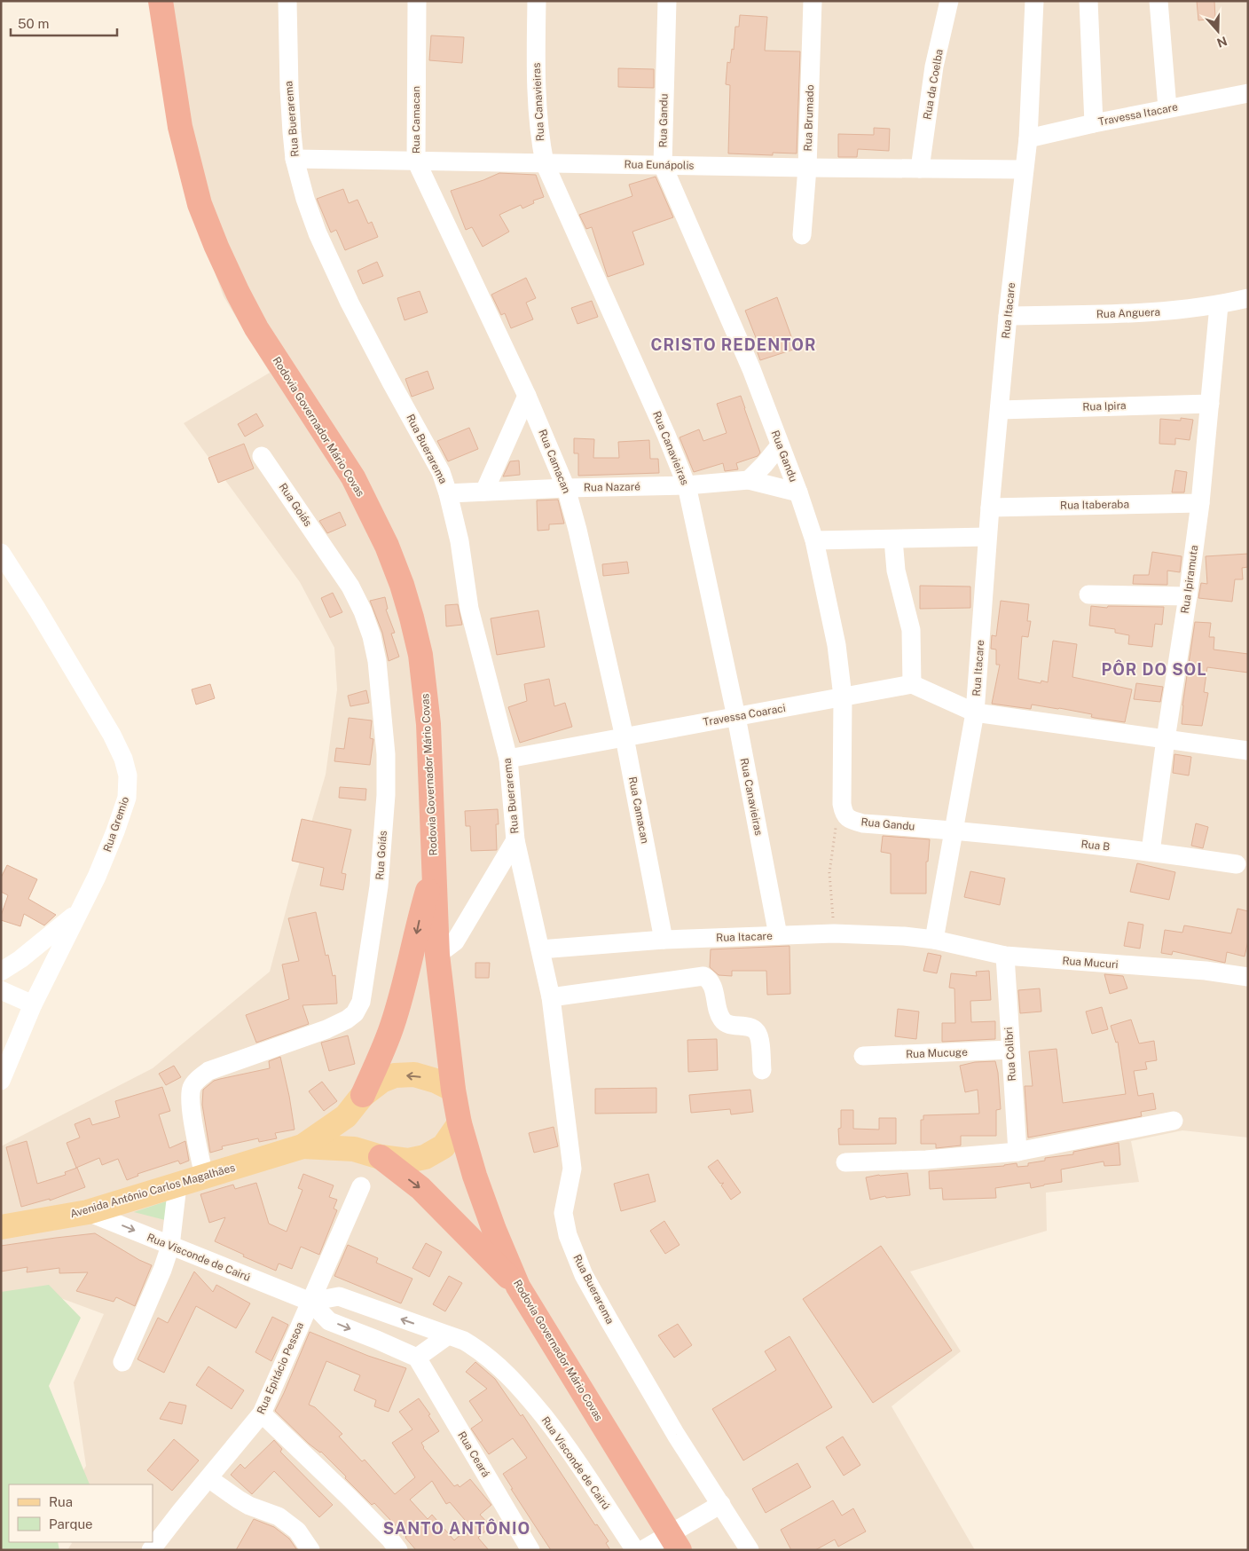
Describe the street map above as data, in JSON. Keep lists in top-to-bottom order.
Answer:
{
  "streets": {
    "highway": ["Rodovia Governador Mário Covas"],
    "main road": ["Avenida Antônio Carlos Magalhães"],
    "street": [
      "Rua da Coelba",
      "Rua Canavieiras",
      "Travessa Itacare",
      "Rua Brumado",
      "Rua Buerarema",
      "Rua Camacan",
      "Rua Gandu",
      "Rua Eunápolis",
      "Rua Itacare",
      "Rua Anguera",
      "Rua Ipira",
      "Rua Nazaré",
      "Rua Goiás",
      "Rua Itaberaba",
      "Rua Ipiramuta",
      "Travessa Coaraci",
      "Rua Gremio",
      "Rua B",
      "Rua Mucuri",
      "Rua Mucuge",
      "Rua Colibri",
      "Rua Visconde de Cairú",
      "Rua Epitácio Pessoa",
      "Rua Ceará"
    ]
  },
  "crossings": [
    ["Rua da Coelba", "Rua Eunápolis"],
    ["Rua Canavieiras", "Rua Eunápolis"],
    ["Rua Canavieiras", "Rua Itacare"],
    ["Rua Canavieiras", "Rua Nazaré"],
    ["Rua Canavieiras", "Travessa Coaraci"],
    ["Travessa Itacare", "Rua Itacare"],
    ["Rua Brumado", "Rua Eunápolis"],
    ["Rua Buerarema", "Rua Eunápolis"],
    ["Rua Buerarema", "Rua Itacare"],
    ["Rua Buerarema", "Rua Nazaré"],
    ["Rua Buerarema", "Travessa Coaraci"],
    ["Rua Camacan", "Rua Eunápolis"],
    ["Rua Camacan", "Rua Itacare"],
    ["Rua Camacan", "Rua Nazaré"],
    ["Rua Camacan", "Travessa Coaraci"],
    ["Rua Gandu", "Rua Eunápolis"],
    ["Rua Gandu", "Rua Itacare"],
    ["Rua Gandu", "Rua Nazaré"],
    ["Rua Gandu", "Travessa Coaraci"],
    ["Rua Gandu", "Rua B"],
    ["Rua Eunápolis", "Rua Itacare"],
    ["Rua Itacare", "Rua Anguera"],
    ["Rua Itacare", "Rua Ipira"],
    ["Rua Itacare", "Rua Itaberaba"],
    ["Rua Itacare", "Rua B"],
    ["Rua Itacare", "Rua Mucuri"],
    ["Rua Anguera", "Rua Ipiramuta"],
    ["Rua Ipira", "Rua Ipiramuta"],
    ["Rua Goiás", "Avenida Antônio Carlos Magalhães"],
    ["Rua Itaberaba", "Rua Ipiramuta"],
    ["Rua Ipiramuta", "Rua B"],
    ["Rua Mucuri", "Rua Colibri"],
    ["Rua Mucuge", "Rua Colibri"],
    ["Avenida Antônio Carlos Magalhães", "Rua Visconde de Cairú"],
    ["Rua Visconde de Cairú", "Rua Epitácio Pessoa"],
    ["Rua Visconde de Cairú", "Rua Ceará"]
  ],
  "districts": ["CRISTO REDENTOR", "PÔR DO SOL", "SANTO ANTÔNIO"],
  "legend": ["Rua", "Parque"],
  "scale_bar": "50 m",
  "north": "bottom"
}
